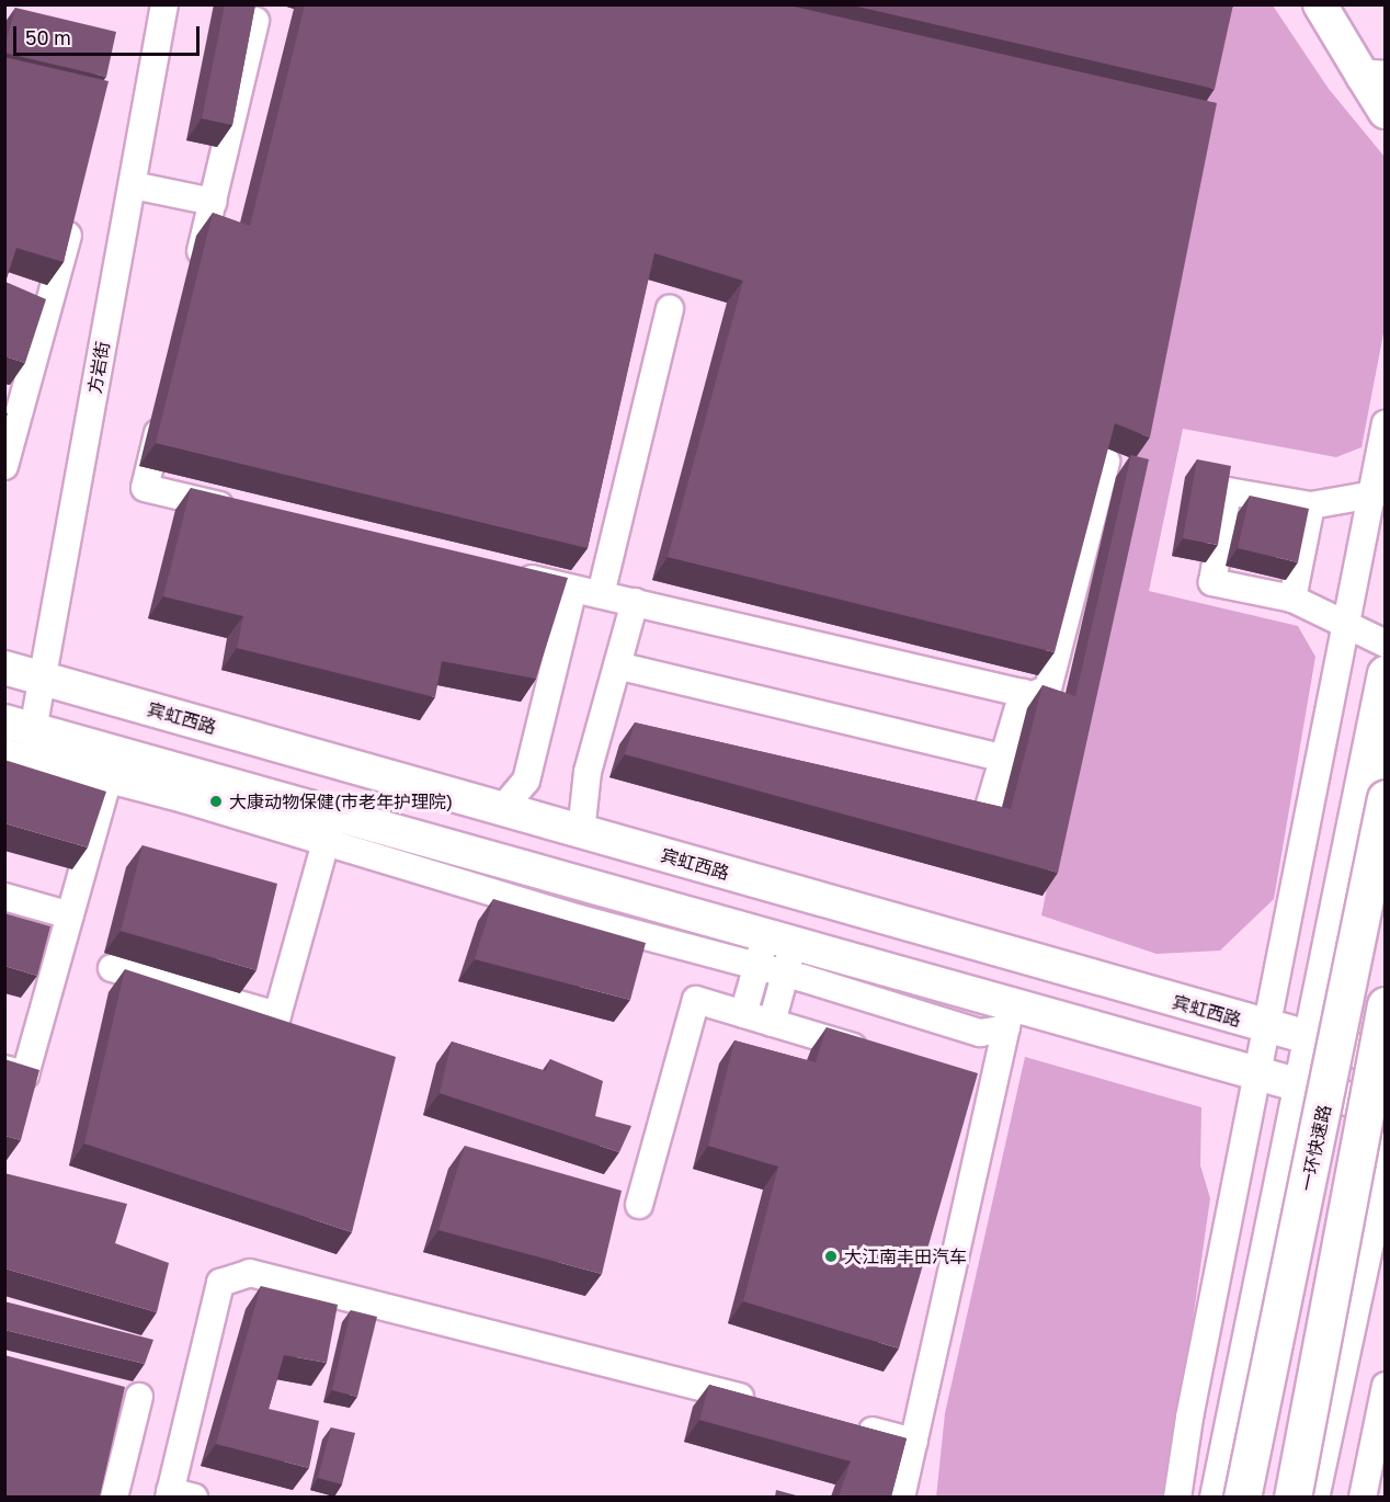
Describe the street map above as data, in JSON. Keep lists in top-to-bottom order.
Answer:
{
  "streets": {
    "highway": ["一环快速路"],
    "main road": ["宾虹西路"],
    "street": ["方岩街"]
  },
  "crossings": [
    ["方岩街", "宾虹西路"]
  ],
  "places": ["大康动物保健(市老年护理院)", "大江南丰田汽车"],
  "scale_bar": "50 m"
}
